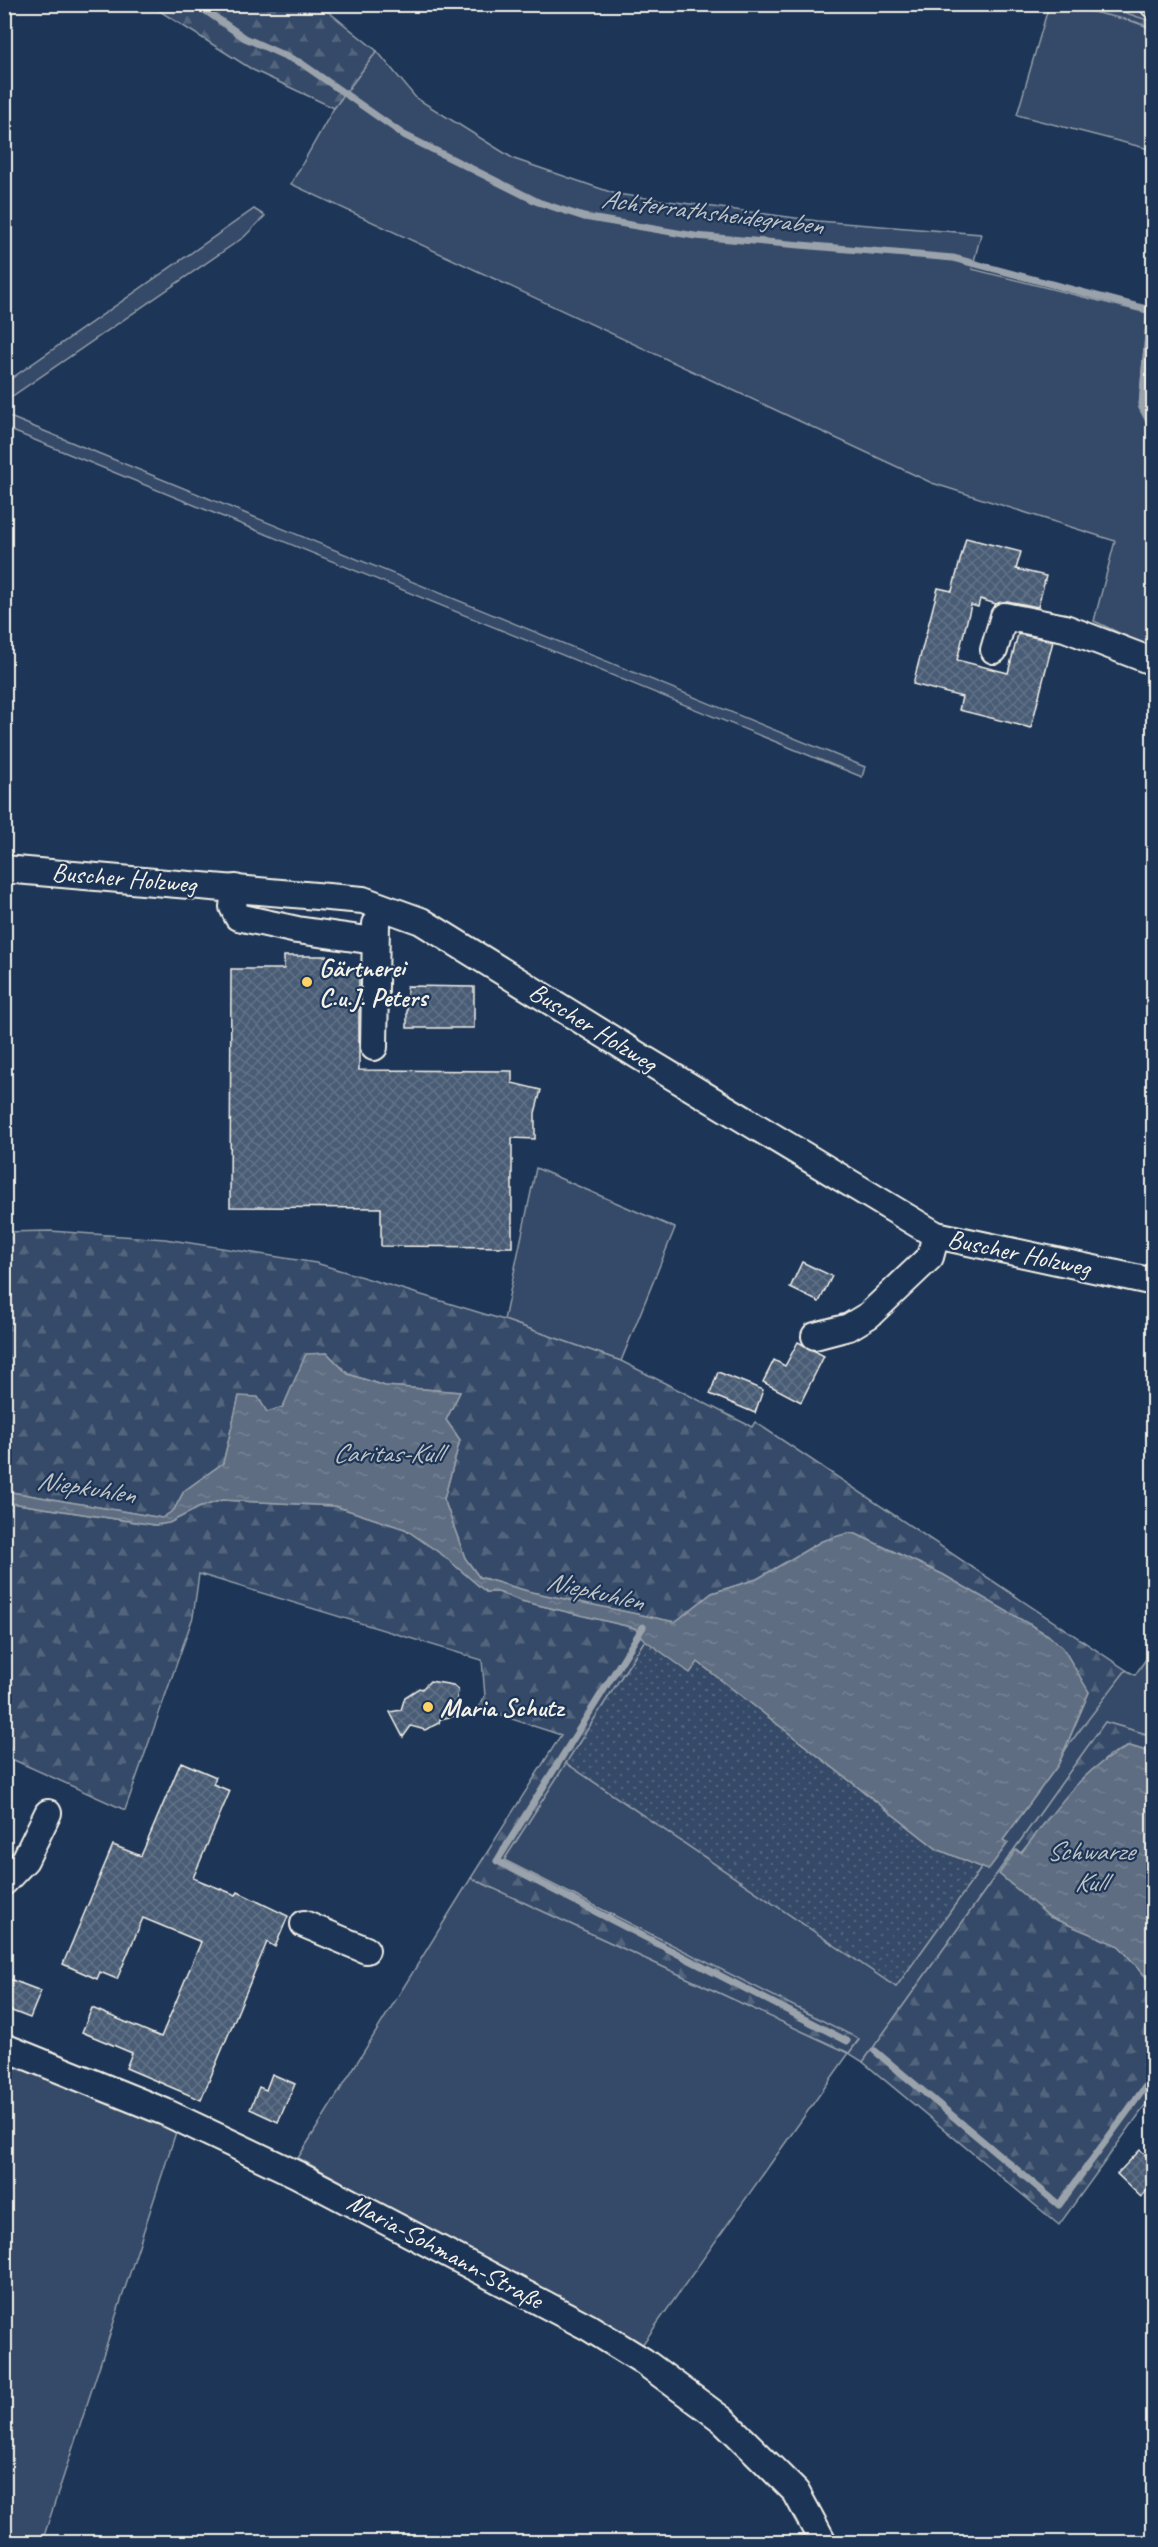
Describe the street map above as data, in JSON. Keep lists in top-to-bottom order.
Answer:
{
  "streets": {
    "street": ["Buscher Holzweg", "Maria-Sohmann-Straße"]
  },
  "water": [
    "Achterrathsheidegraben",
    "Caritas-Kull",
    "Niepkuhlen",
    "Schwarze Kull"
  ],
  "places": ["Gärtnerei C.u.J. Peters", "Maria Schutz"]
}
